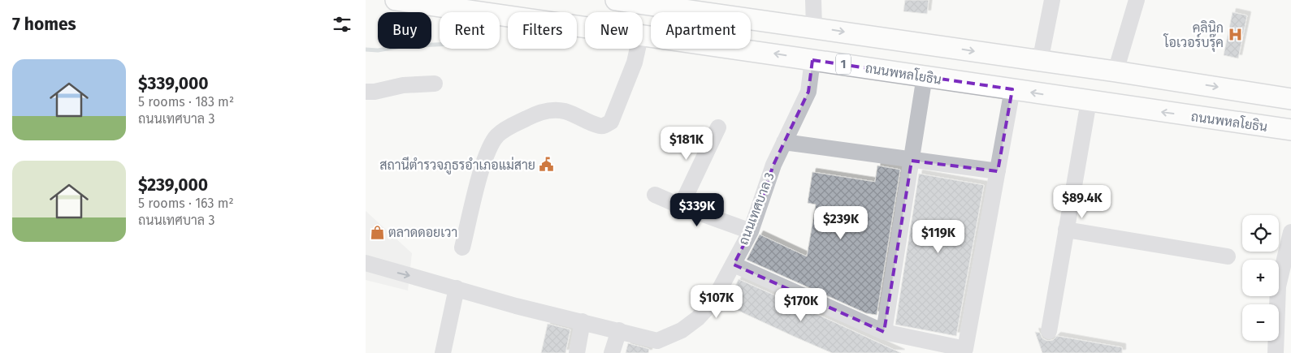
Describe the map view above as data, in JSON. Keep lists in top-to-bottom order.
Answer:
{
  "streets": {
    "main road": ["1", "ถนนพหลโยธิน"],
    "street": ["ถนนเทศบาล 3"]
  },
  "crossings": [
    ["ถนนพหลโยธิน", "ถนนเทศบาล 3"]
  ],
  "places": {
    "hospital": ["คลินิก โอเวอร์บรุ๊ค"],
    "public building": ["สถานีตำรวจภูธรอำเภอแม่สาย"],
    "shop": ["ตลาดดอยเวา"]
  },
  "page": {
    "heading": "7 homes",
    "chip": [
      "Buy",
      "Rent",
      "Filters",
      "New",
      "Apartment"
    ],
    "list": [
      {
        "name": "$339,000",
        "note": "5 rooms · 183 m² · ถนนเทศบาล 3"
      },
      {
        "name": "$239,000",
        "note": "5 rooms · 163 m² · ถนนเทศบาล 3"
      }
    ],
    "price": [
      "$181K",
      "$89.4K",
      "$339K",
      "$239K",
      "$119K",
      "$107K",
      "$170K"
    ],
    "map_buttons": ["+", "−"]
  }
}
